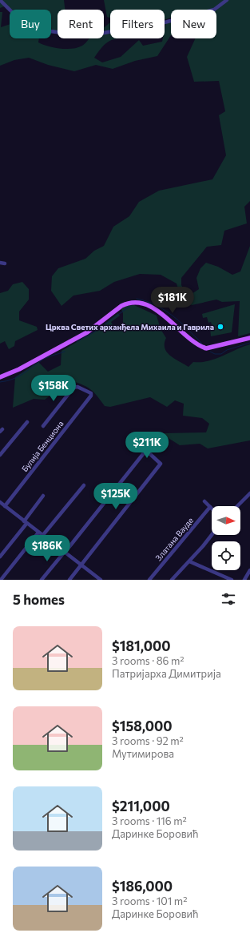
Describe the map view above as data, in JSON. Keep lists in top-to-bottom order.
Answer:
{
  "streets": {
    "street": ["Булија Бенциона", "Златана Вауде"]
  },
  "places": ["Црква Светих арханђела Михаила и Гаврила"],
  "north": "right",
  "page": {
    "chip": [
      "Buy",
      "Rent",
      "Filters",
      "New"
    ],
    "price": [
      "$181K",
      "$158K",
      "$211K",
      "$125K",
      "$186K"
    ],
    "heading": "5 homes",
    "list": [
      {
        "name": "$181,000",
        "note": "3 rooms · 86 m² · Патријарха Димитрија"
      },
      {
        "name": "$158,000",
        "note": "3 rooms · 92 m² · Мутимирова"
      },
      {
        "name": "$211,000",
        "note": "3 rooms · 116 m² · Даринке Боровић"
      },
      {
        "name": "$186,000",
        "note": "3 rooms · 101 m² · Даринке Боровић"
      }
    ]
  }
}
